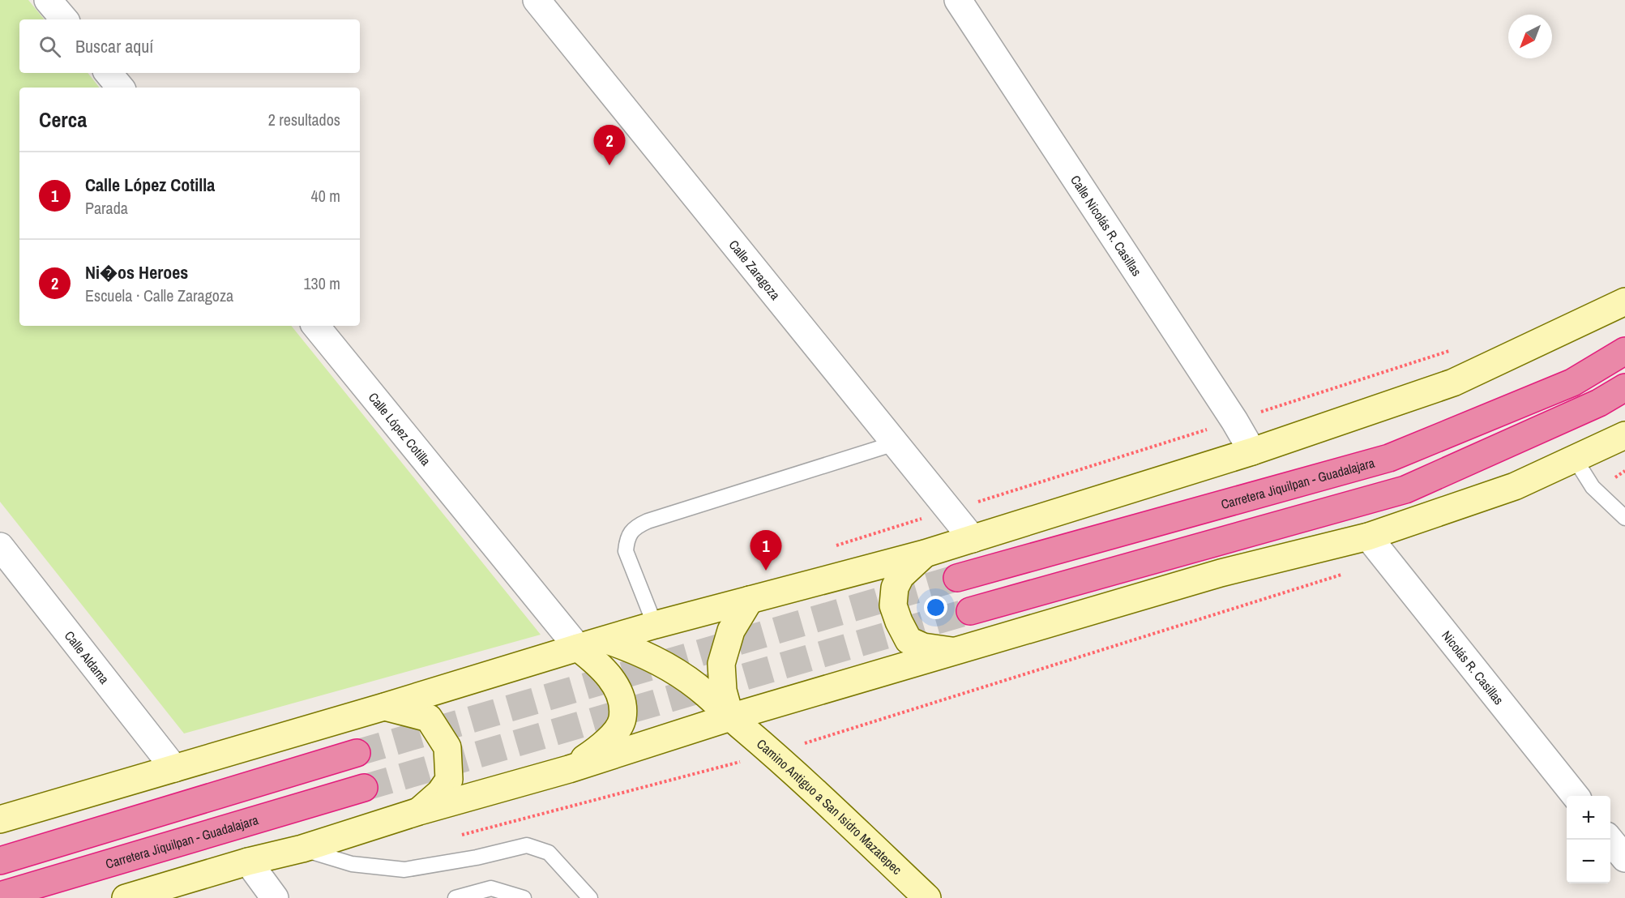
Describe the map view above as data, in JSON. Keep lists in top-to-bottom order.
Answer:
{
  "streets": {
    "highway": ["Carretera Jiquilpan - Guadalajara"],
    "street": [
      "Calle Nicolás R. Casillas",
      "Calle Zaragoza",
      "Calle López Cotilla",
      "Calle Aldama",
      "Nicolás R. Casillas",
      "Camino Antiguo a San Isidro Mazatepec"
    ]
  },
  "north": "bottom left",
  "page": {
    "search": "Buscar aquí",
    "heading": ["Cerca", "2 resultados"],
    "pins": ["2", "1"],
    "list": [
      {
        "mark": "1",
        "name": "Calle López Cotilla",
        "note": "Parada",
        "value": "40 m"
      },
      {
        "mark": "2",
        "name": "Ni�os Heroes",
        "note": "Escuela · Calle Zaragoza",
        "value": "130 m"
      }
    ],
    "map_buttons": ["+", "−"]
  }
}
